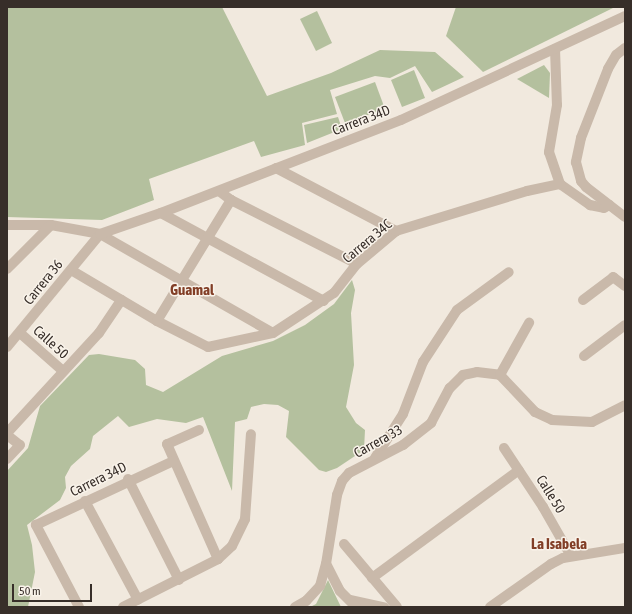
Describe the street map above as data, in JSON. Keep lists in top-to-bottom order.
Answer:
{
  "streets": {
    "street": [
      "Carrera 34D",
      "Carrera 34C",
      "Carrera 36",
      "Calle 50",
      "Carrera 33"
    ]
  },
  "crossings": [
    ["Carrera 34D", "Carrera 36"],
    ["Carrera 36", "Calle 50"]
  ],
  "districts": ["Guamal", "La Isabela"],
  "scale_bar": "50 m"
}
